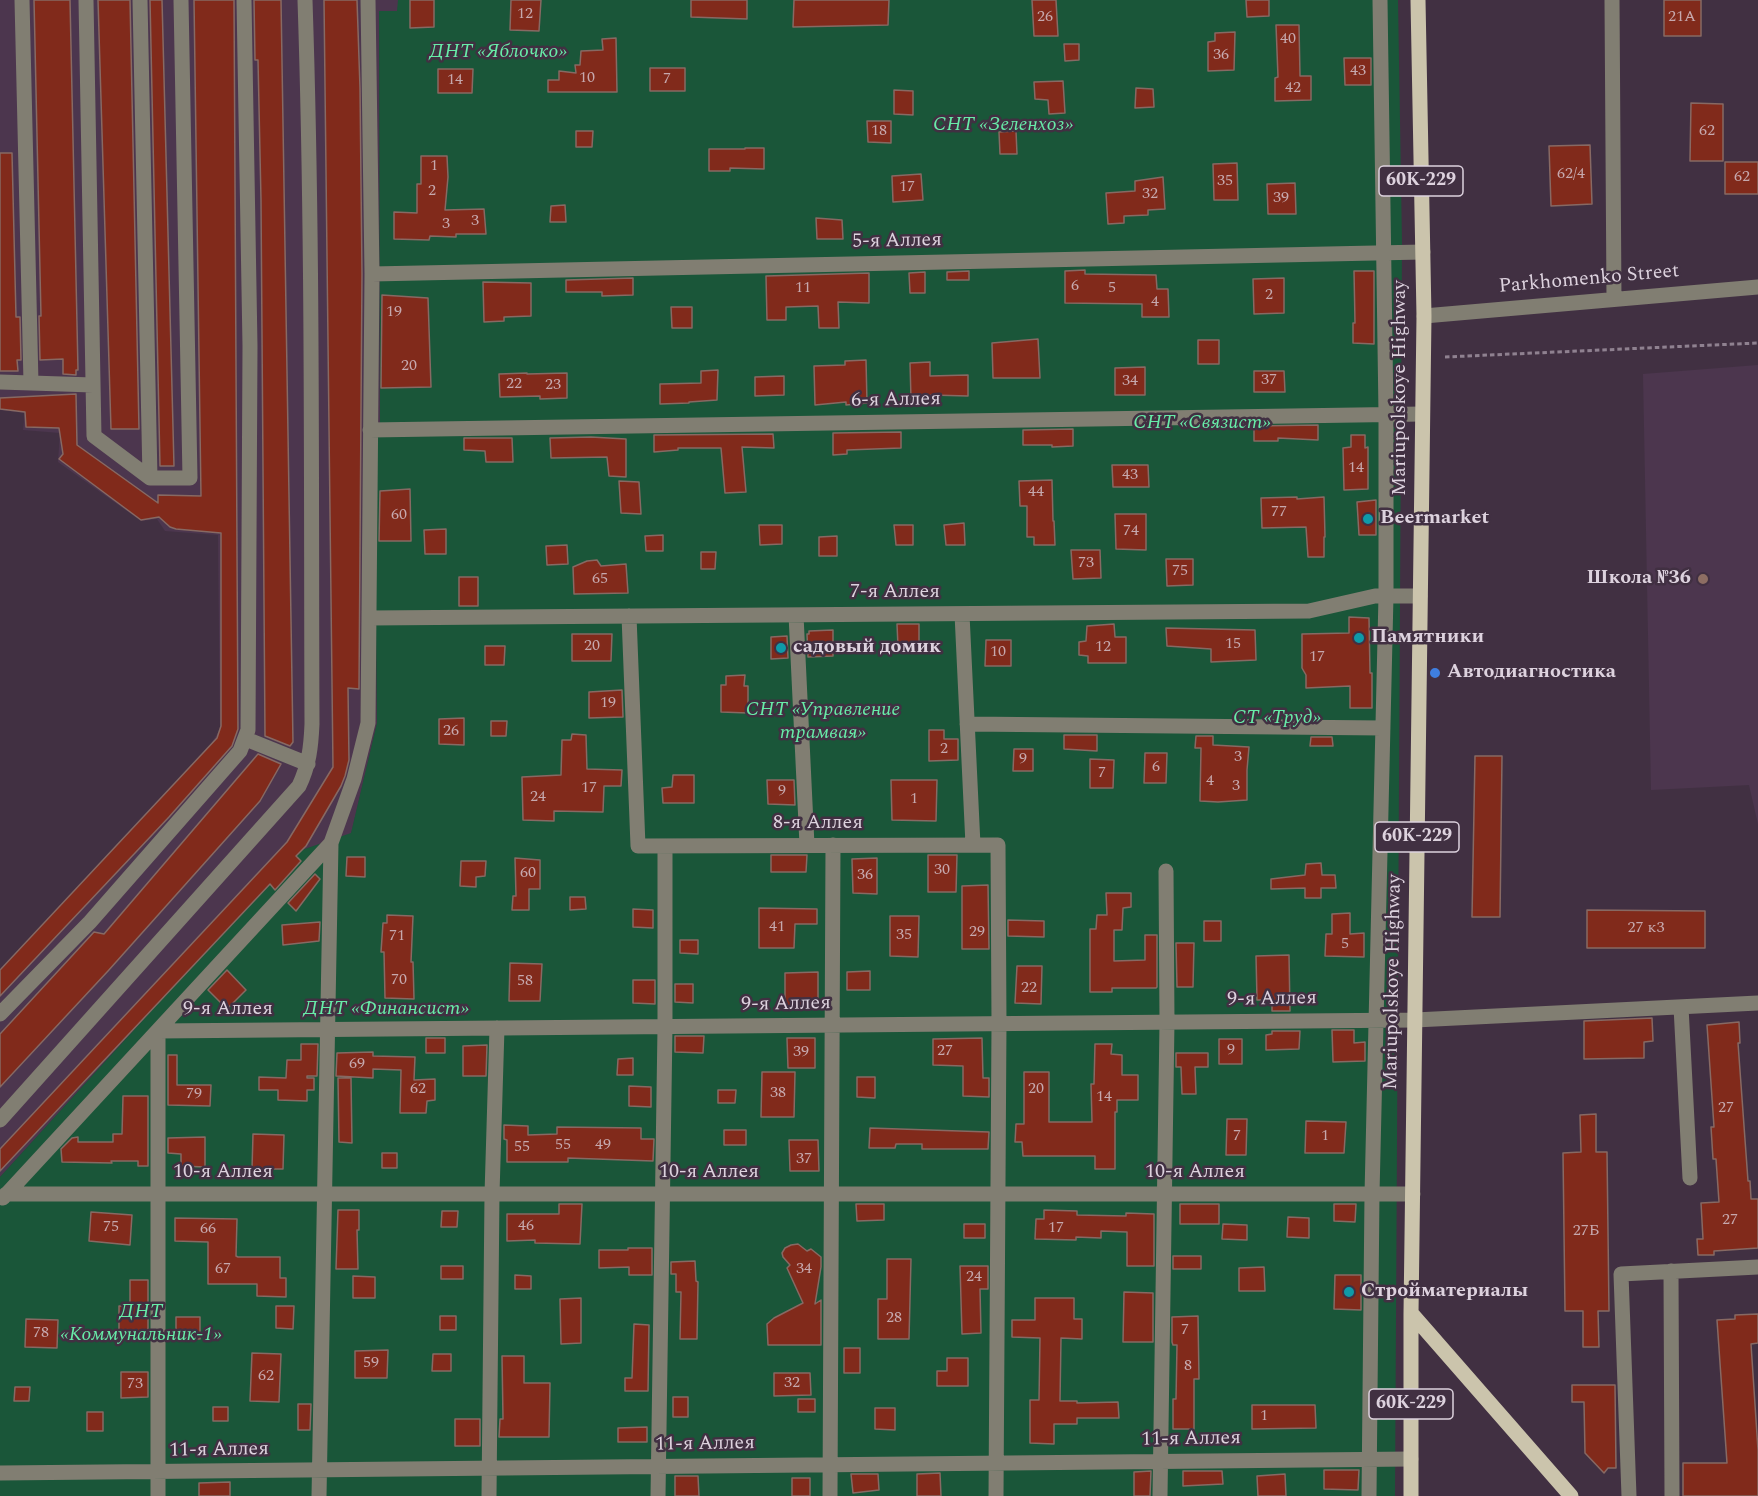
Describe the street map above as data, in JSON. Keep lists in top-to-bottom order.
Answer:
{
  "streets": {
    "main road": ["60К-229", "Mariupolskoye Highway"],
    "street": [
      "5-я Аллея",
      "Parkhomenko Street",
      "6-я Аллея",
      "7-я Аллея",
      "8-я Аллея",
      "9-я Аллея",
      "10-я Аллея",
      "11-я Аллея"
    ]
  },
  "crossings": [
    ["5-я Аллея", "Mariupolskoye Highway"],
    ["Parkhomenko Street", "Mariupolskoye Highway"],
    ["Mariupolskoye Highway", "6-я Аллея"],
    ["Mariupolskoye Highway", "7-я Аллея"],
    ["Mariupolskoye Highway", "9-я Аллея"],
    ["Mariupolskoye Highway", "10-я Аллея"],
    ["Mariupolskoye Highway", "11-я Аллея"],
    ["7-я Аллея", "8-я Аллея"],
    ["8-я Аллея", "9-я Аллея"]
  ],
  "parks": [
    "ДНТ «Яблочко»",
    "СНТ «Зеленхоз»",
    "СНТ «Связист»",
    "СНТ «Управление трамвая»",
    "СТ «Труд»",
    "ДНТ «Финансист»",
    "ДНТ «Коммунальник-1»"
  ],
  "places": [
    "Beermarket",
    "Школа №36",
    "Памятники",
    "садовый домик",
    "Автодиагностика",
    "Стройматериалы"
  ],
  "house_numbers": [
    "12",
    "26",
    "21А",
    "40",
    "36",
    "43",
    "10",
    "7",
    "14",
    "42",
    "18",
    "62",
    "1",
    "62/4",
    "62",
    "35",
    "17",
    "2",
    "32",
    "39",
    "3",
    "3",
    "6",
    "11",
    "5",
    "2",
    "4",
    "19",
    "20",
    "37",
    "34",
    "22",
    "23",
    "14",
    "43",
    "44",
    "77",
    "60",
    "74",
    "73",
    "75",
    "65",
    "15",
    "20",
    "12",
    "10",
    "17",
    "19",
    "26",
    "2",
    "3",
    "9",
    "6",
    "7",
    "4",
    "3",
    "17",
    "9",
    "24",
    "1",
    "30",
    "60",
    "36",
    "41",
    "27 к3",
    "29",
    "35",
    "71",
    "5",
    "70",
    "58",
    "22",
    "9",
    "27",
    "39",
    "69",
    "62",
    "20",
    "38",
    "79",
    "14",
    "27",
    "7",
    "1",
    "55",
    "49",
    "55",
    "37",
    "27",
    "46",
    "75",
    "17",
    "66",
    "27Б",
    "67",
    "34",
    "24",
    "28",
    "7",
    "78",
    "59",
    "8",
    "62",
    "32",
    "73",
    "1"
  ]
}
